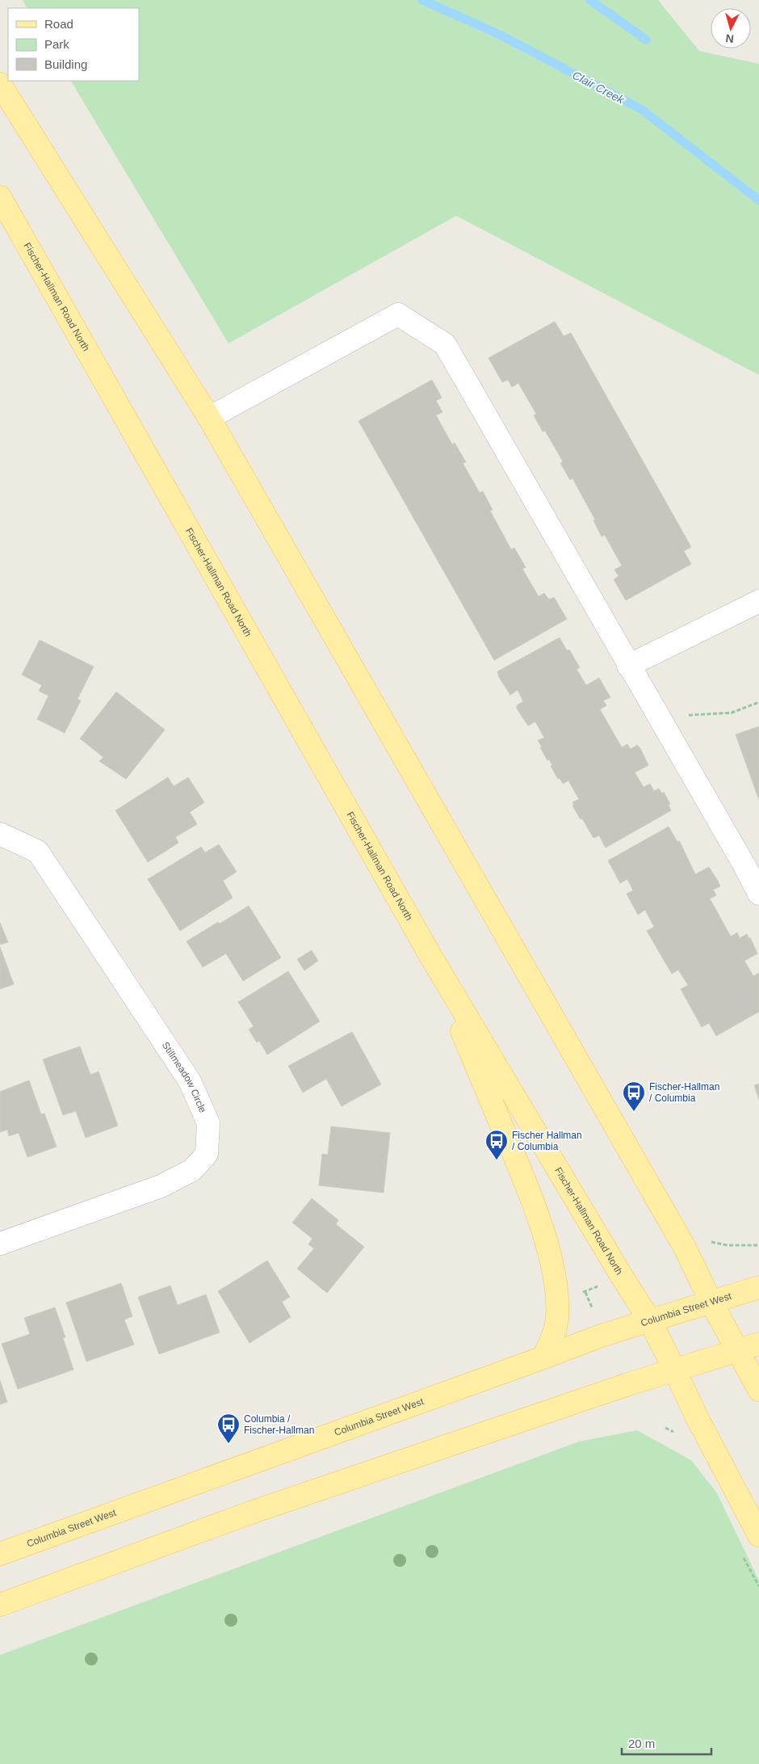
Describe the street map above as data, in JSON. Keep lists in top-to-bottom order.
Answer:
{
  "streets": {
    "main road": ["Fischer-Hallman Road North", "Columbia Street West"],
    "street": ["Stillmeadow Circle"]
  },
  "crossings": [
    ["Fischer-Hallman Road North", "Columbia Street West"]
  ],
  "water": ["Clair Creek"],
  "places": {
    "bus stop": ["Fischer-Hallman / Columbia", "Fischer Hallman / Columbia", "Columbia / Fischer-Hallman"]
  },
  "legend": ["Road", "Park", "Building"],
  "scale_bar": "20 m",
  "north": "bottom"
}
